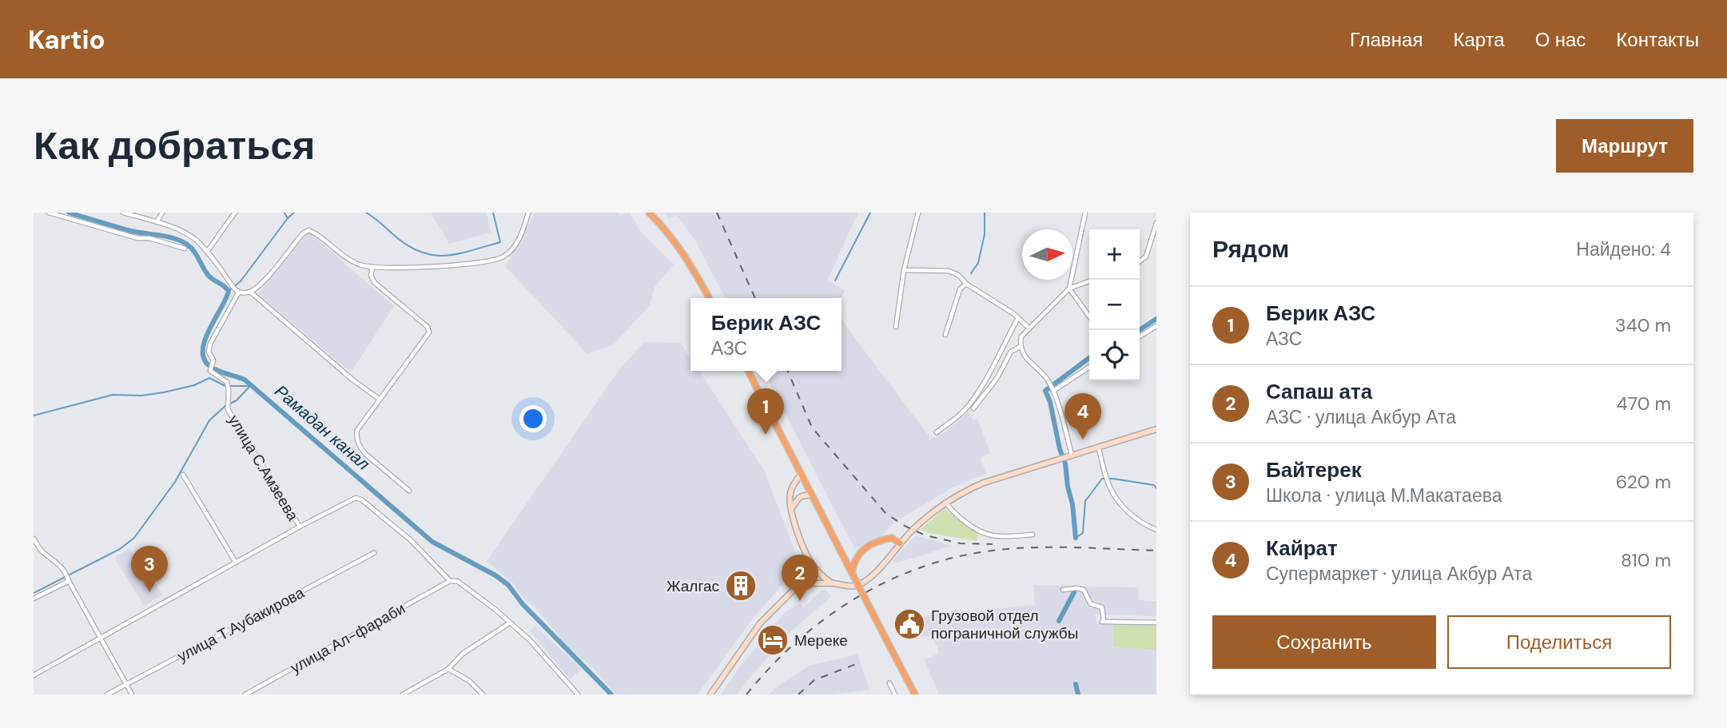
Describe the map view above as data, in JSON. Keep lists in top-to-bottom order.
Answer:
{
  "streets": {
    "street": ["улица С.Амзеева", "улица Т.Аубакирова", "улица Ал-фараби"]
  },
  "crossings": [
    ["улица С.Амзеева", "улица Ал-фараби"]
  ],
  "water": ["Рамадан канал"],
  "places": {
    "building": ["Жалгас"],
    "public building": ["Грузовой отдел пограничной службы"],
    "hotel": ["Мереке"]
  },
  "north": "right",
  "page": {
    "header": "Kartio",
    "nav": [
      "Главная",
      "Карта",
      "О нас",
      "Контакты"
    ],
    "buttons": [
      "Маршрут",
      ["Сохранить", "Поделиться"]
    ],
    "title": "Как добраться",
    "heading": ["Рядом", "Найдено: 4"],
    "map_buttons": ["+", "−"],
    "list": [
      {
        "mark": "1",
        "name": "Берик АЗС",
        "note": "АЗС",
        "value": "340 m"
      },
      {
        "mark": "2",
        "name": "Сапаш ата",
        "note": "АЗС · улица Акбур Ата",
        "value": "470 m"
      },
      {
        "mark": "3",
        "name": "Байтерек",
        "note": "Школа · улица М.Макатаева",
        "value": "620 m"
      },
      {
        "mark": "4",
        "name": "Кайрат",
        "note": "Супермаркет · улица Акбур Ата",
        "value": "810 m"
      }
    ],
    "popup": ["Берик АЗС", "АЗС"],
    "pins": [
      "1",
      "4",
      "3",
      "2"
    ]
  }
}
